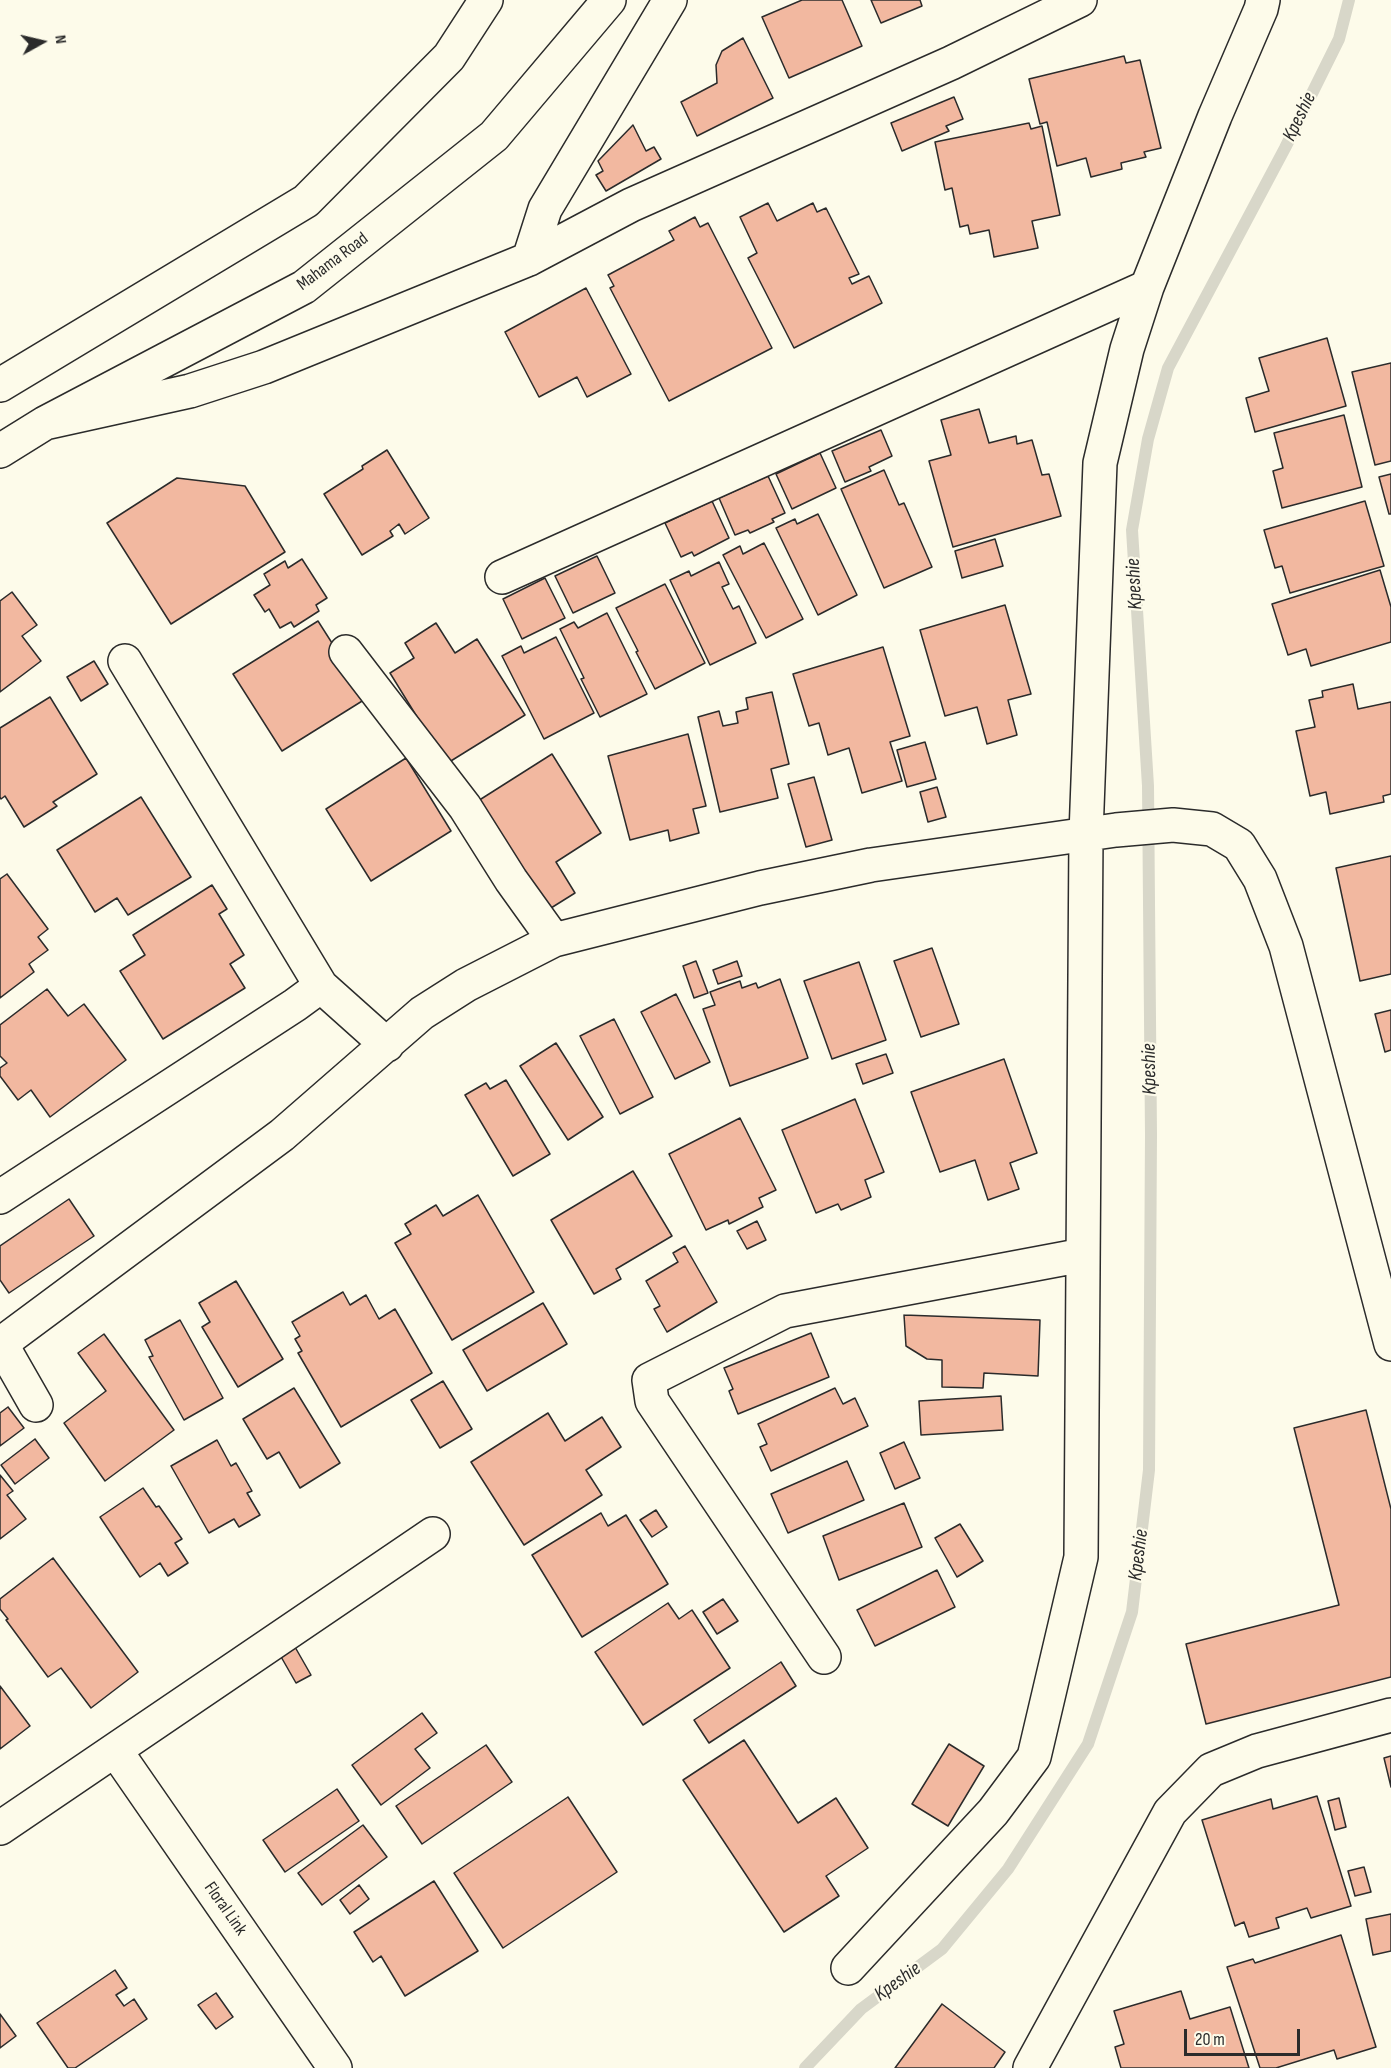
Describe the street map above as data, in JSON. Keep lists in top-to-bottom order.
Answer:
{
  "streets": {
    "street": ["Mahama Road", "Floral Link"]
  },
  "water": ["Kpeshie"],
  "scale_bar": "20 m",
  "north": "right"
}
